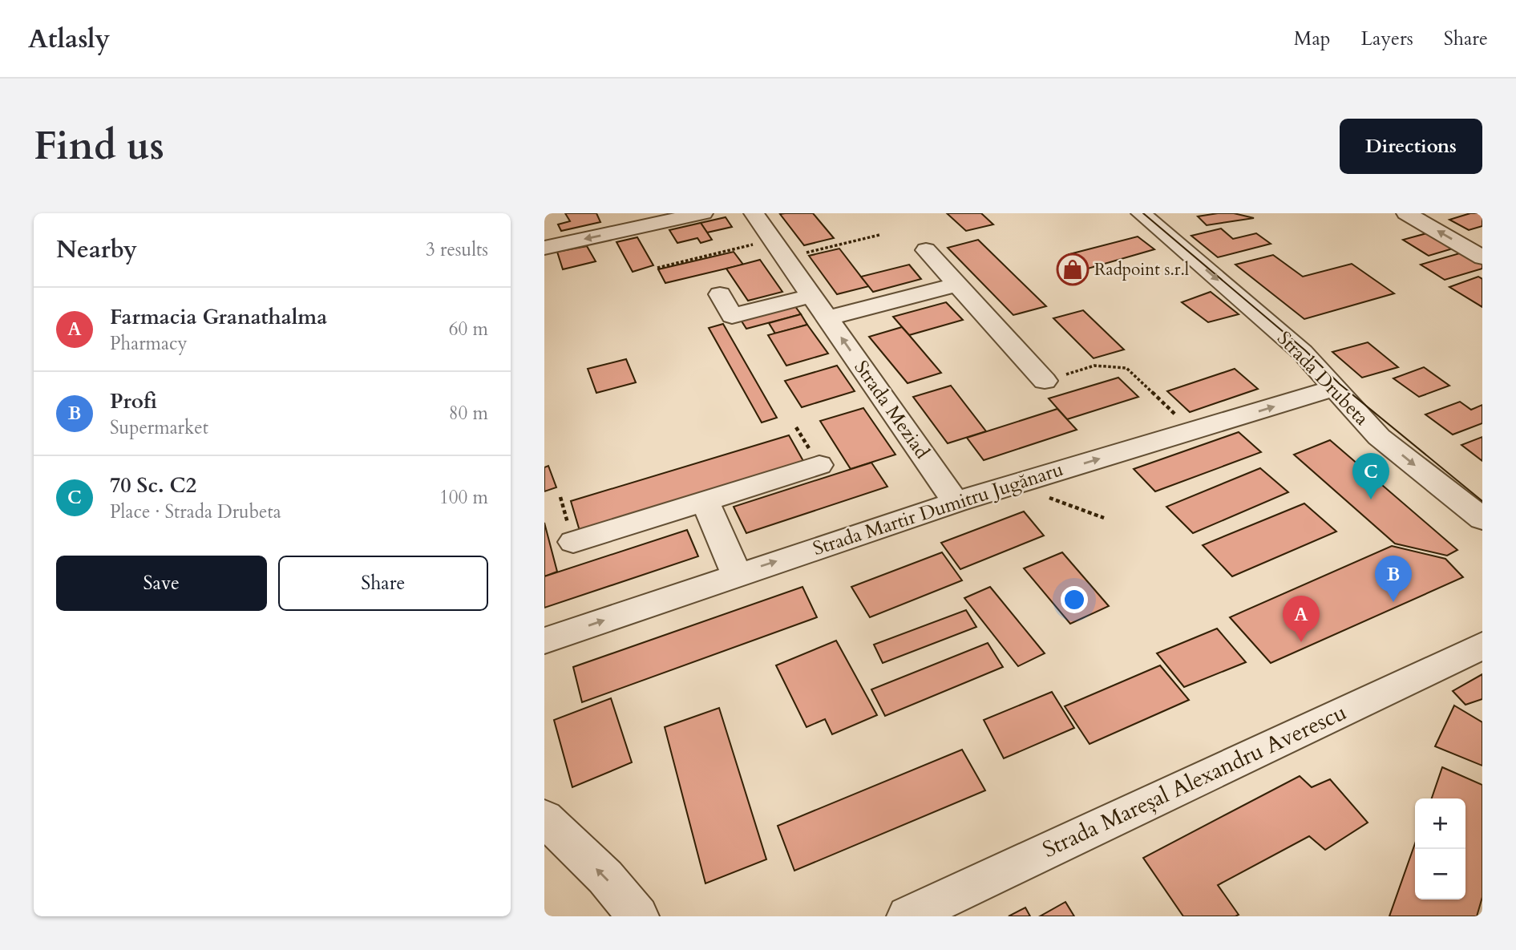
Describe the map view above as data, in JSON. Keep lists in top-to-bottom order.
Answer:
{
  "streets": {
    "street": [
      "Strada Drubeta",
      "Strada Meziad",
      "Strada Martir Dumitru Jugănaru",
      "Strada Mareșal Alexandru Averescu"
    ]
  },
  "crossings": [
    ["Strada Drubeta", "Strada Martir Dumitru Jugănaru"],
    ["Strada Meziad", "Strada Martir Dumitru Jugănaru"]
  ],
  "one_way": ["Strada Drubeta"],
  "places": {
    "shop": ["Radpoint s.r.l"]
  },
  "page": {
    "header": "Atlasly",
    "nav": ["Map", "Layers", "Share"],
    "buttons": [
      "Directions",
      ["Save", "Share"]
    ],
    "title": "Find us",
    "heading": ["Nearby", "3 results"],
    "list": [
      {
        "mark": "A",
        "name": "Farmacia Granathalma",
        "note": "Pharmacy",
        "value": "60 m"
      },
      {
        "mark": "B",
        "name": "Profi",
        "note": "Supermarket",
        "value": "80 m"
      },
      {
        "mark": "C",
        "name": "70 Sc. C2",
        "note": "Place · Strada Drubeta",
        "value": "100 m"
      }
    ],
    "pins": ["C", "B", "A"],
    "map_buttons": ["+", "−"]
  }
}
